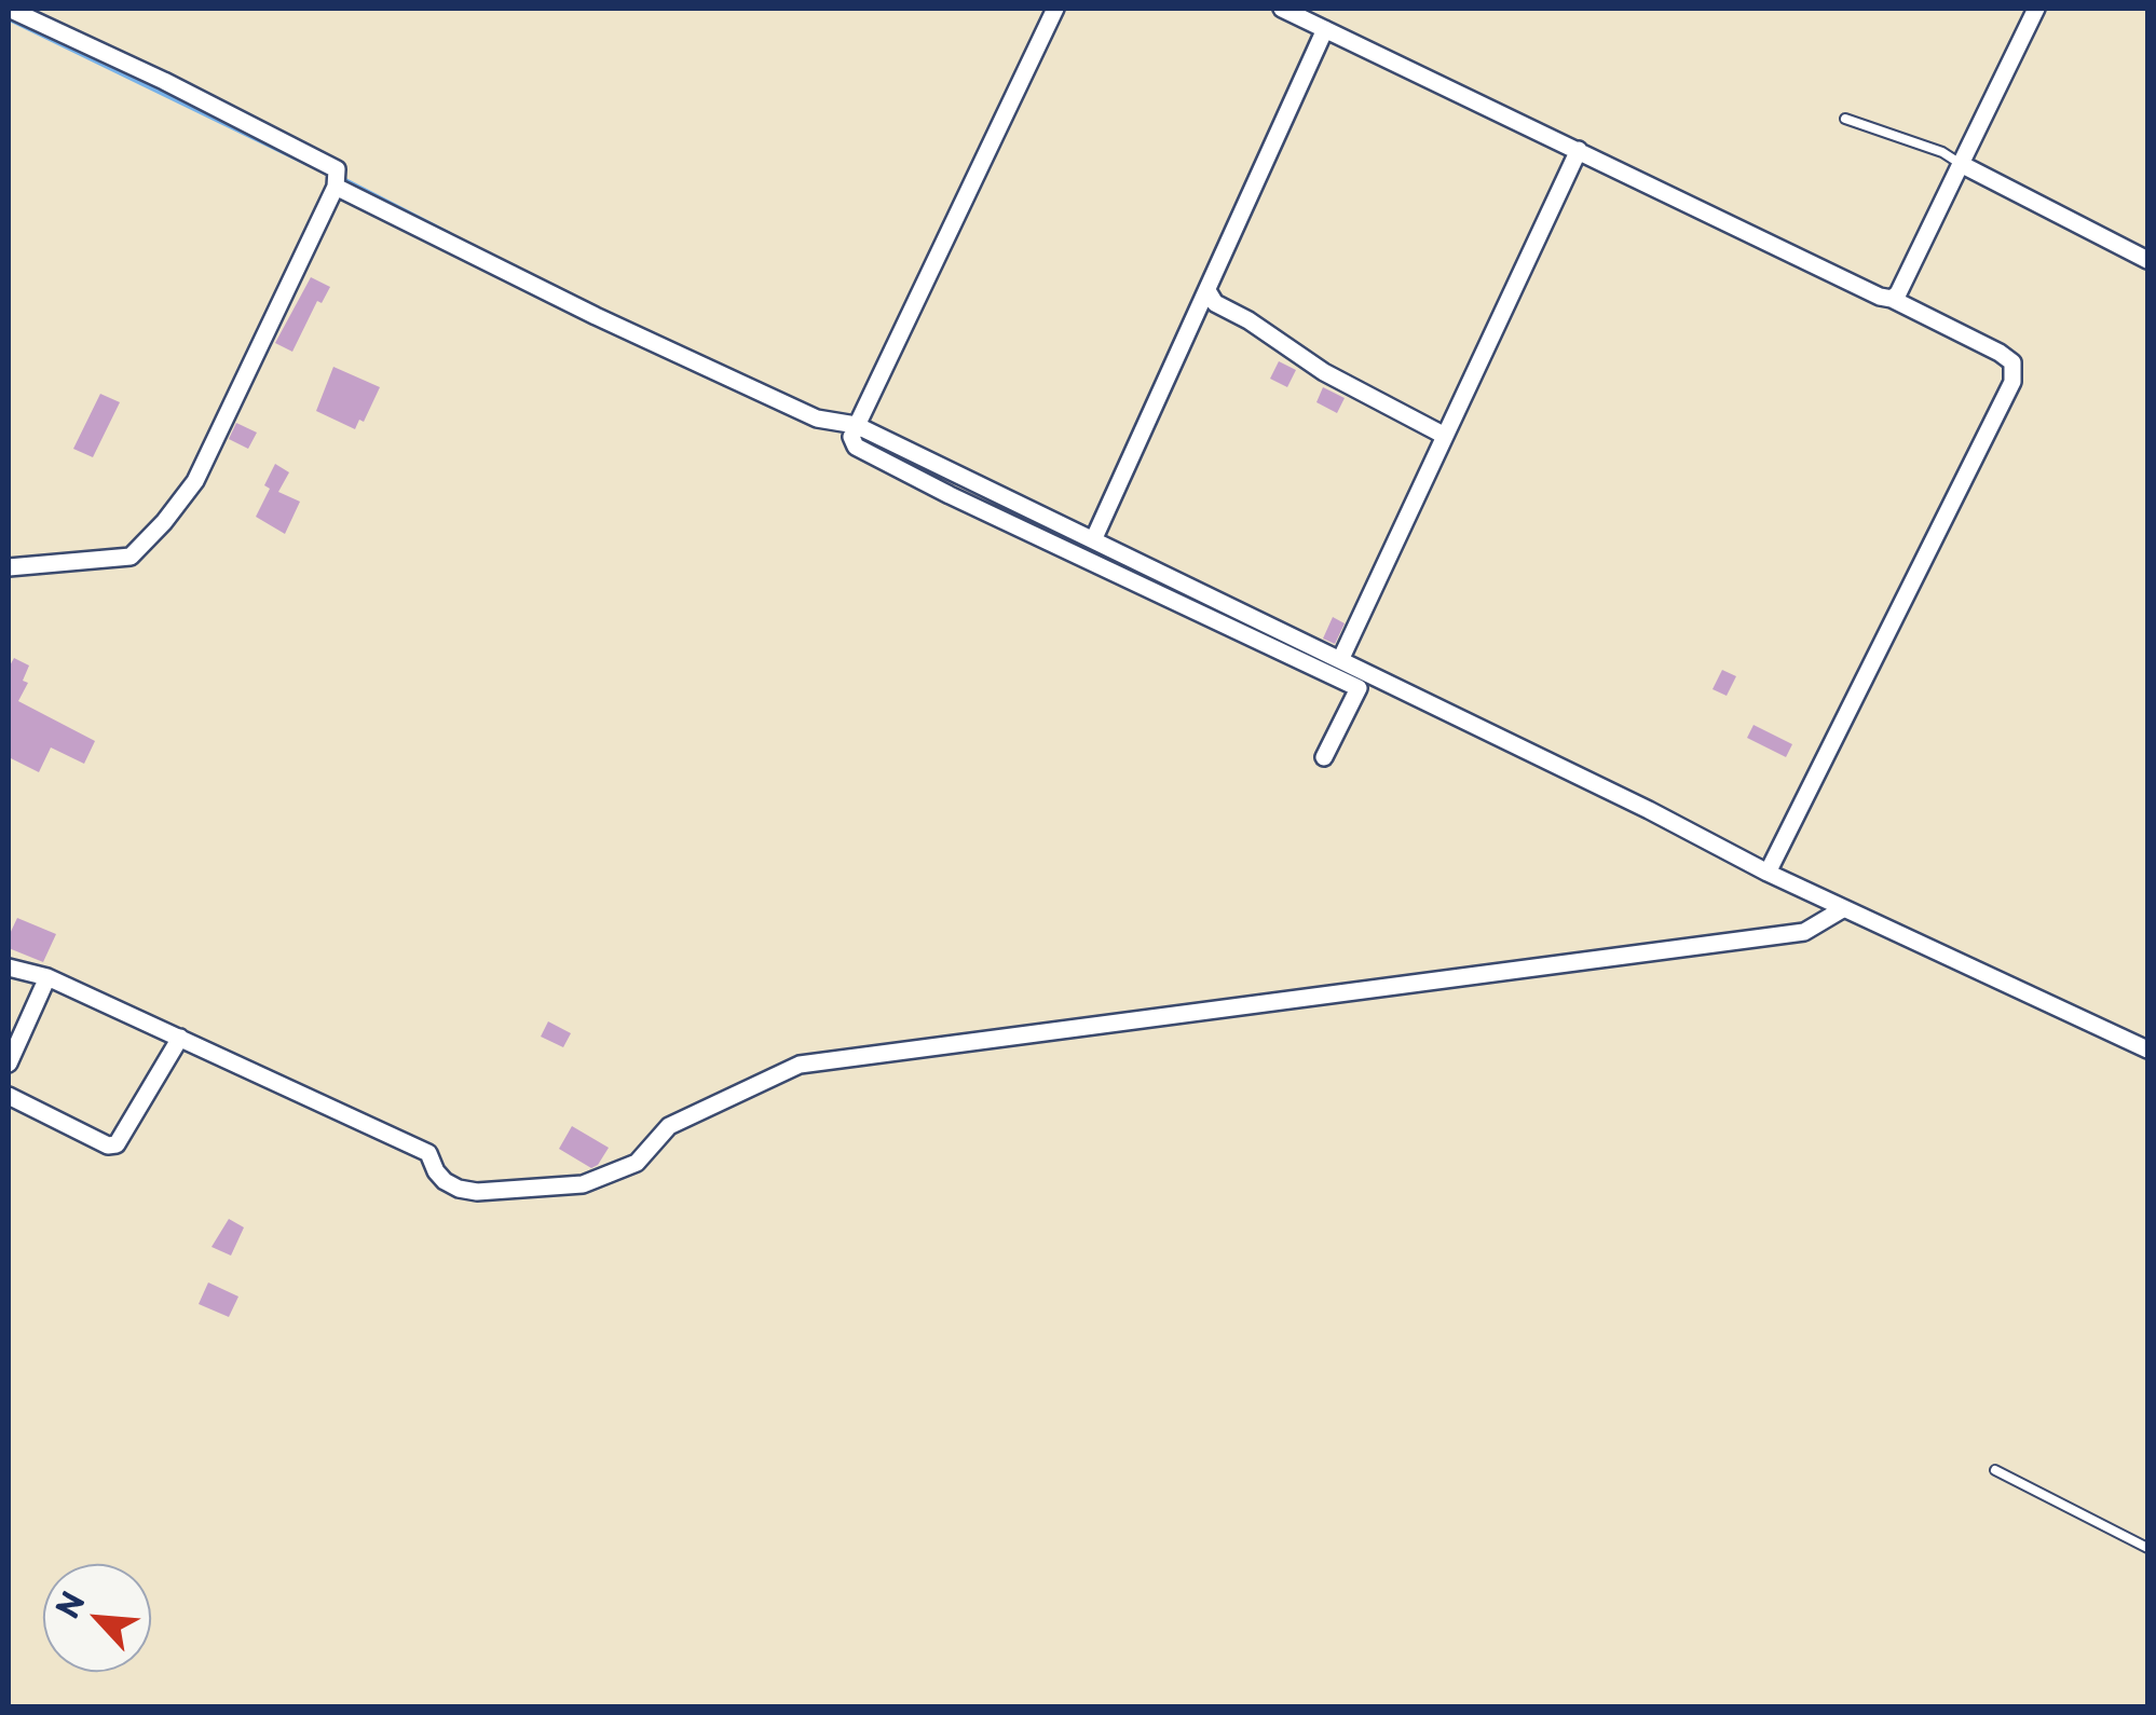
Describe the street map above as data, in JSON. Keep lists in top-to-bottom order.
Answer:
{
  "north": "top left"
}
